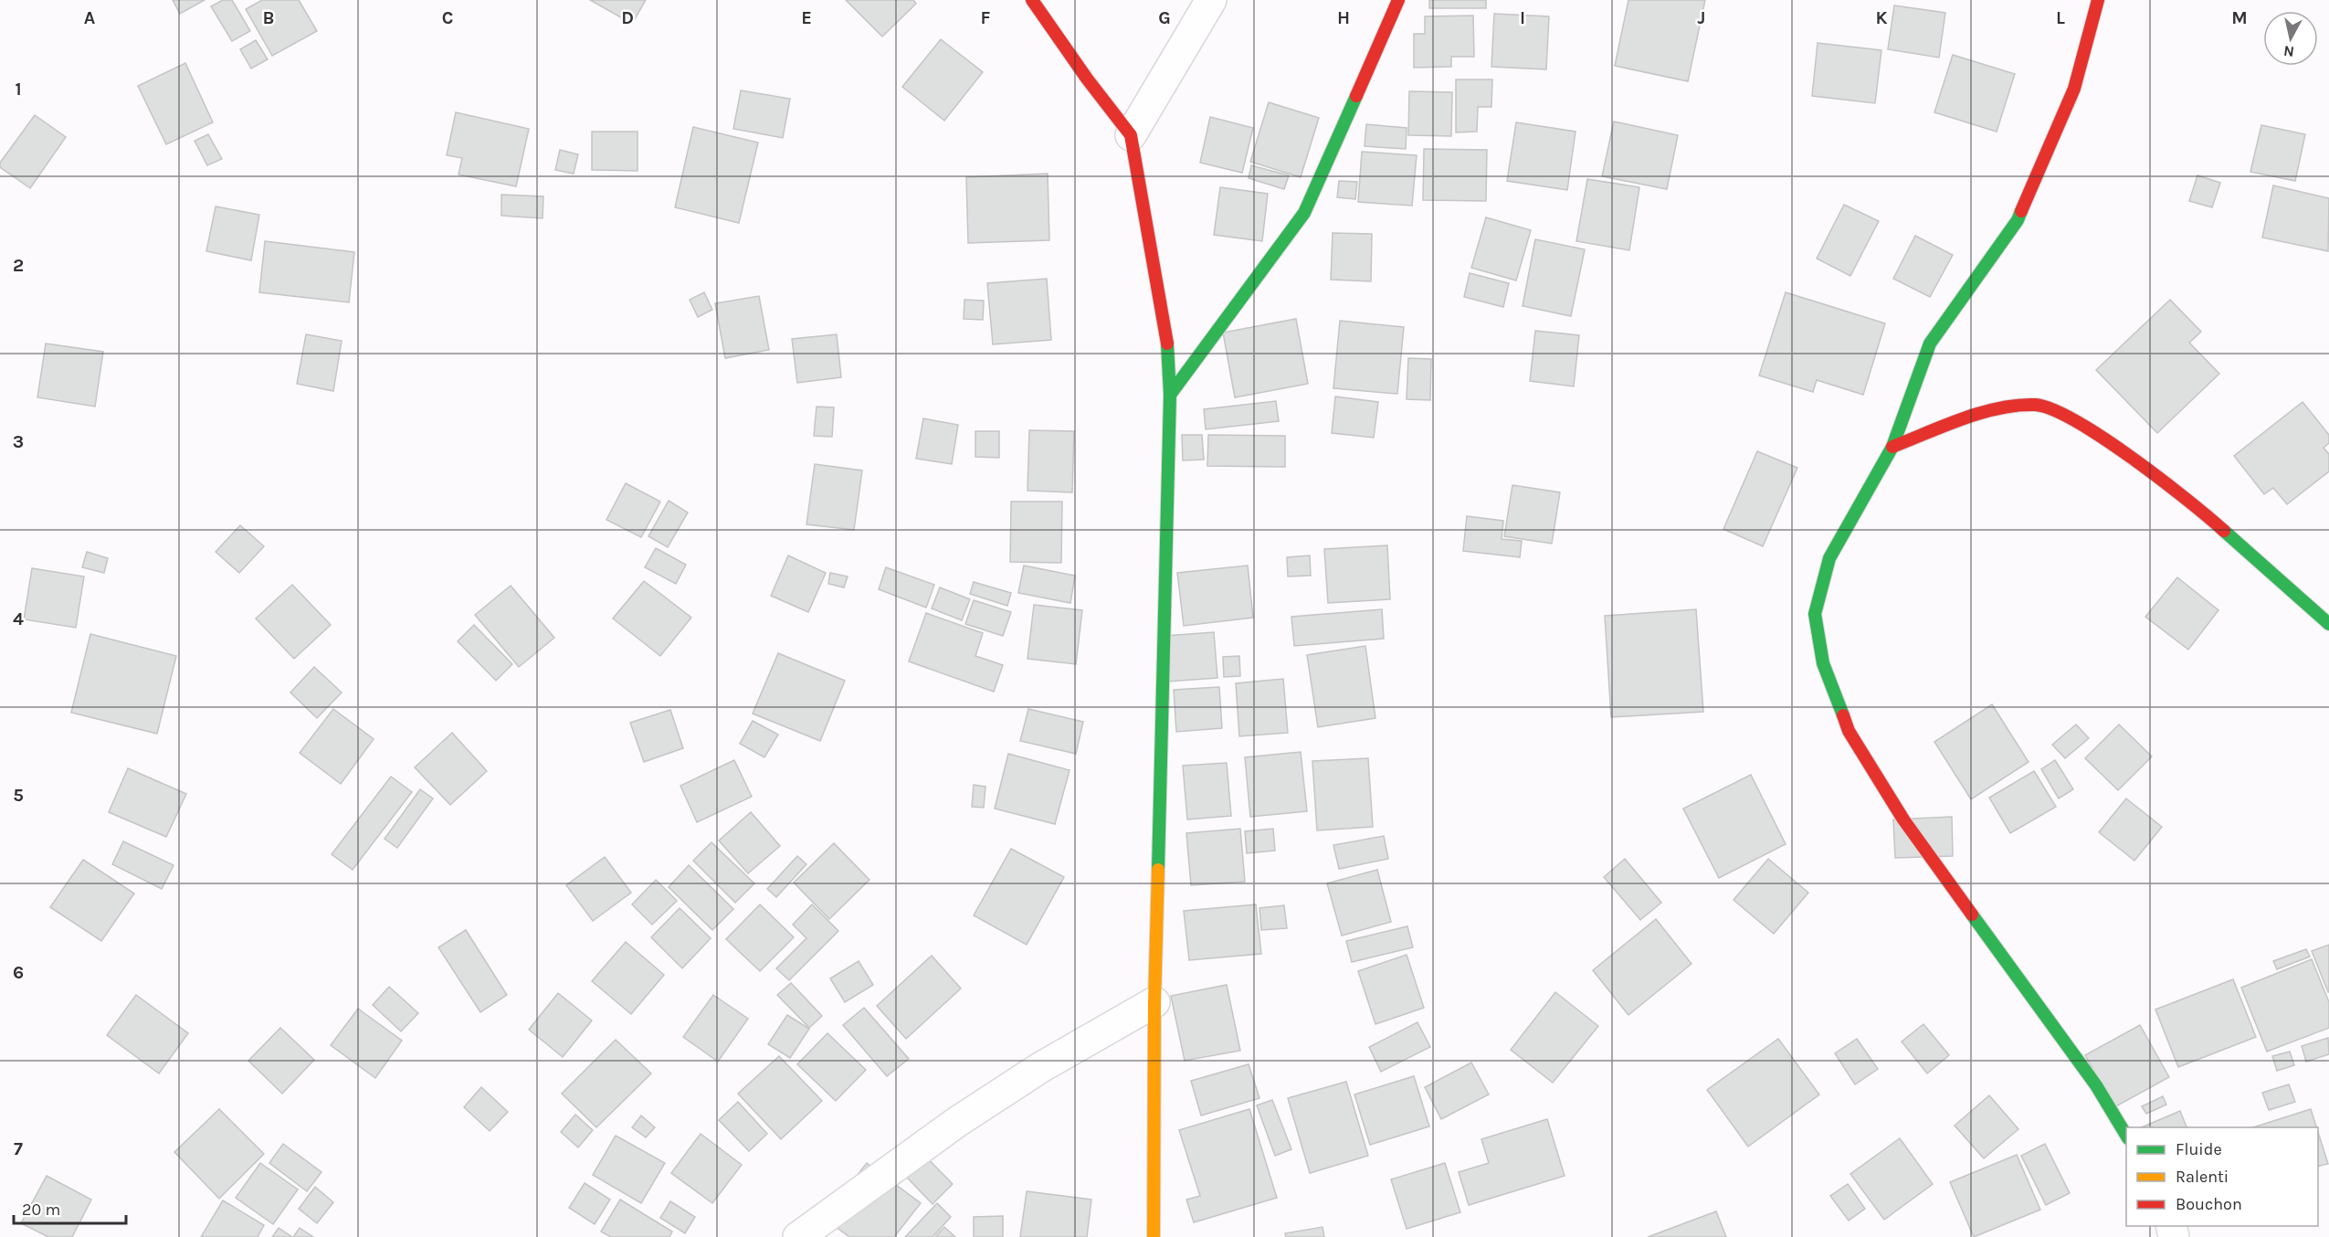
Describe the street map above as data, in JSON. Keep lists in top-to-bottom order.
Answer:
{
  "legend": ["Fluide", "Ralenti", "Bouchon"],
  "scale_bar": "20 m",
  "north": "bottom",
  "grid": {
    "columns": [
      "A",
      "B",
      "C",
      "D",
      "E",
      "F",
      "G",
      "H",
      "I",
      "J",
      "K",
      "L",
      "M"
    ],
    "rows": [
      "1",
      "2",
      "3",
      "4",
      "5",
      "6",
      "7"
    ]
  }
}
